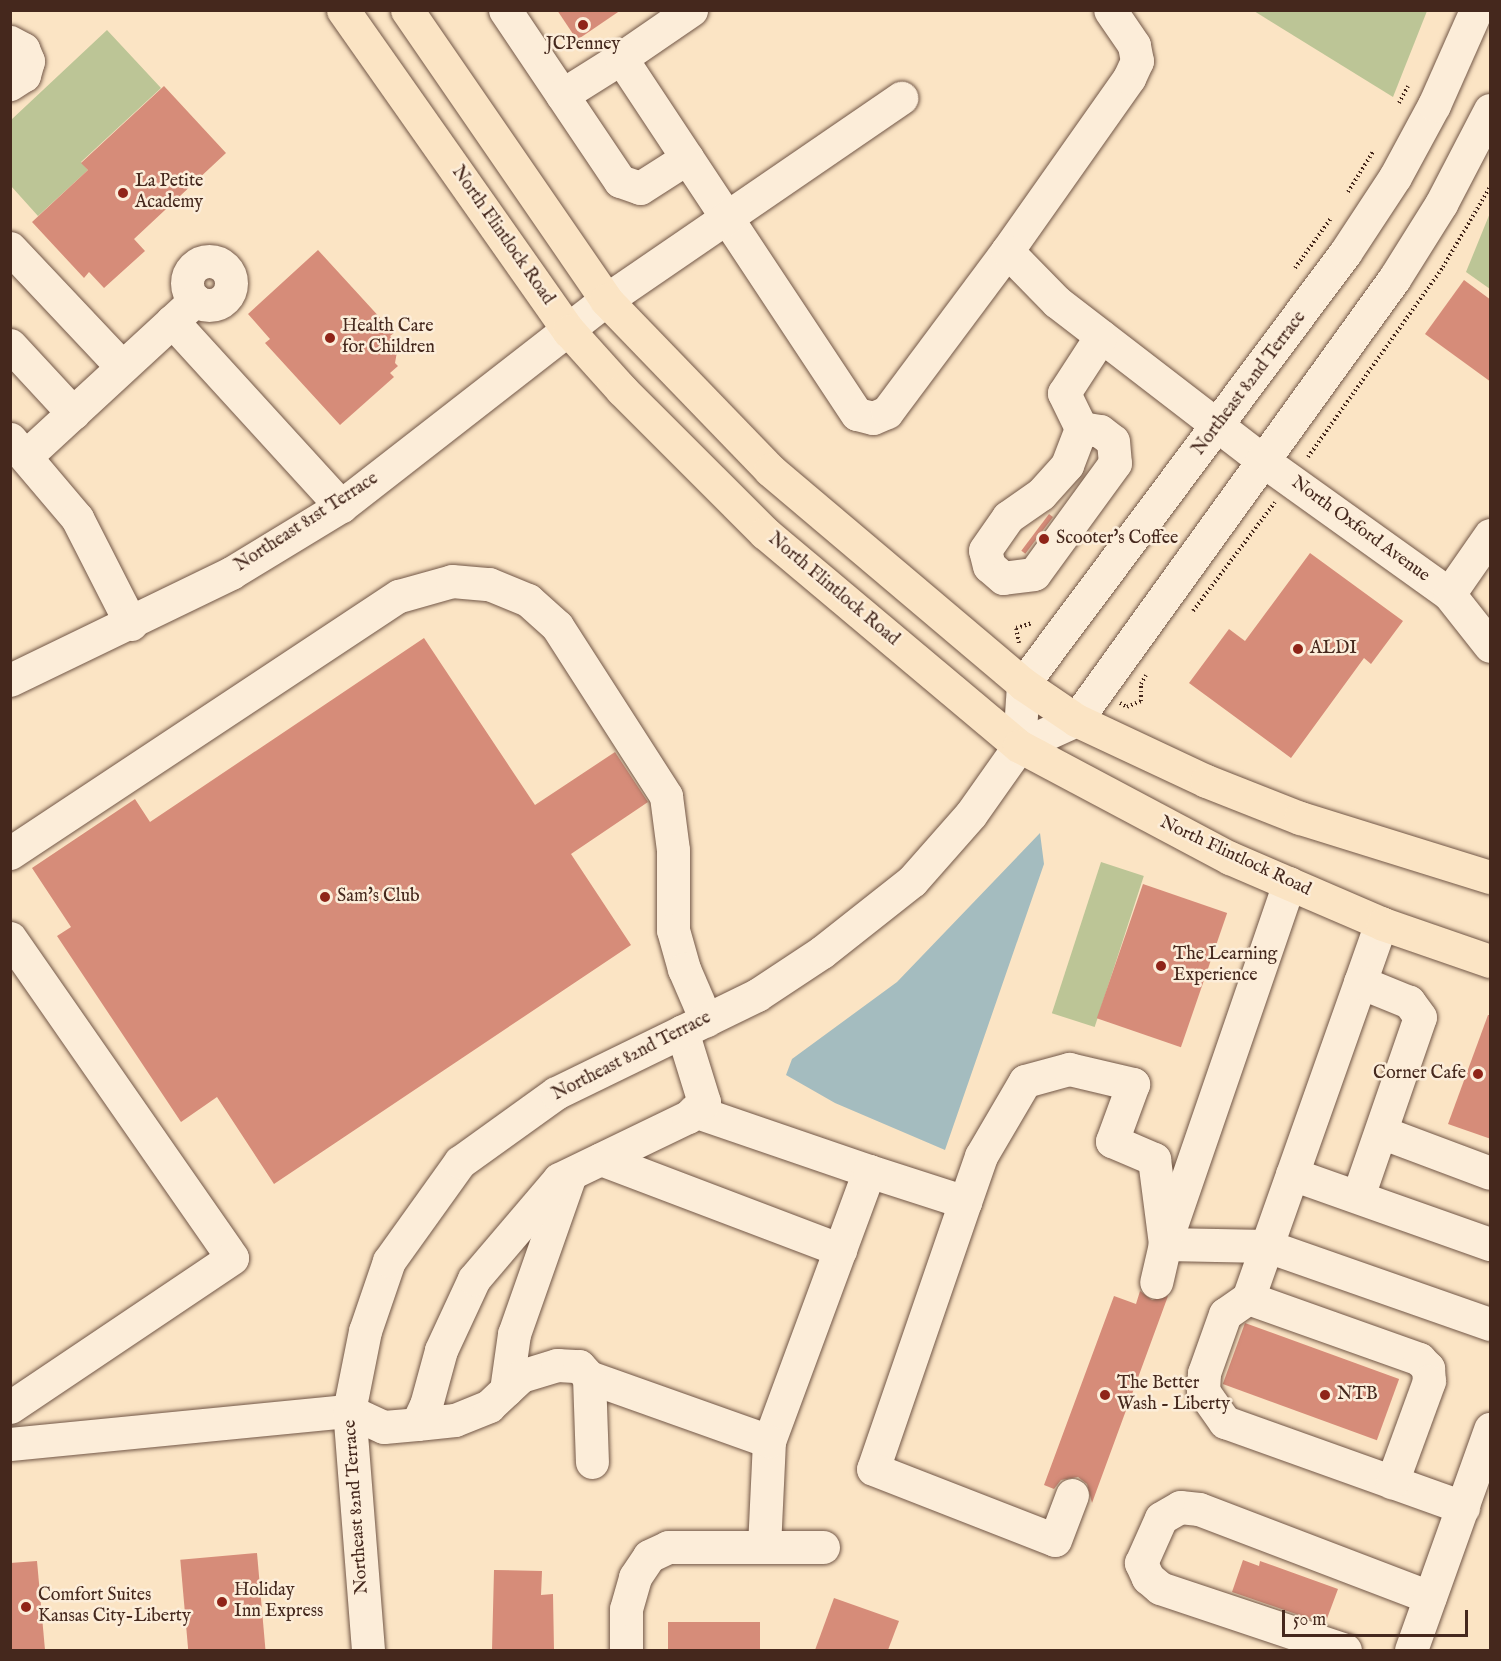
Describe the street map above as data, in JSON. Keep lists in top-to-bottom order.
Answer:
{
  "streets": {
    "main road": ["North Flintlock Road"],
    "street": ["Northeast 82nd Terrace", "Northeast 81st Terrace", "North Oxford Avenue"]
  },
  "crossings": [
    ["North Flintlock Road", "Northeast 82nd Terrace"],
    ["North Flintlock Road", "Northeast 81st Terrace"],
    ["Northeast 82nd Terrace", "North Oxford Avenue"]
  ],
  "places": [
    "JCPenney",
    "La Petite Academy",
    "Health Care for Children",
    "Scooter's Coffee",
    "ALDI",
    "Sam's Club",
    "The Learning Experience",
    "Corner Cafe",
    "The Better Wash - Liberty",
    "NTB",
    "Holiday Inn Express",
    "Comfort Suites Kansas City-Liberty"
  ],
  "scale_bar": "50 m"
}
